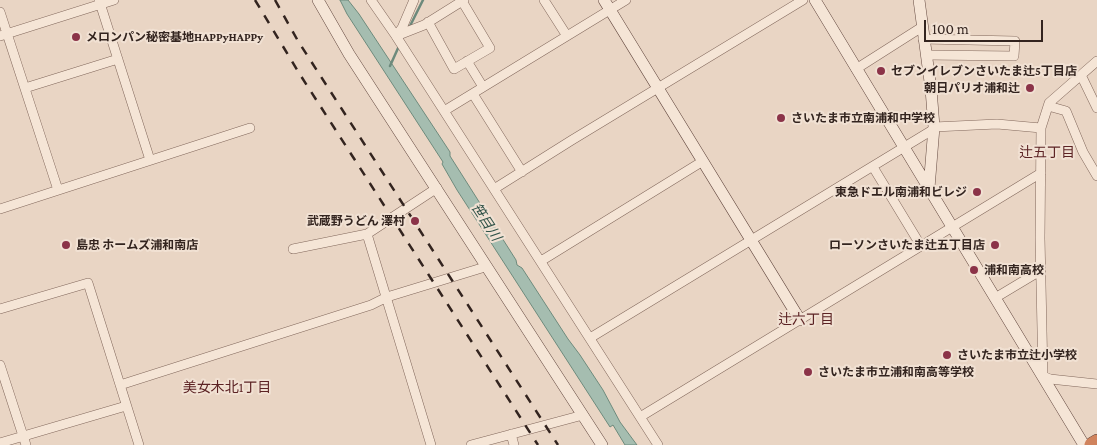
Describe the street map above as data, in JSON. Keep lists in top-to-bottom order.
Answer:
{
  "districts": ["辻五丁目", "辻六丁目", "美女木北1丁目"],
  "water": ["笹目川"],
  "places": [
    "メロンパン秘密基地HAPPyHAPPy",
    "セブンイレブンさいたま辻5丁目店",
    "朝日パリオ浦和辻",
    "さいたま市立南浦和中学校",
    "東急ドエル南浦和ビレジ",
    "武蔵野うどん 澤村",
    "島忠 ホームズ浦和南店",
    "ローソンさいたま辻五丁目店",
    "浦和南高校",
    "さいたま市立辻小学校",
    "さいたま市立浦和南高等学校"
  ],
  "scale_bar": "100 m"
}
